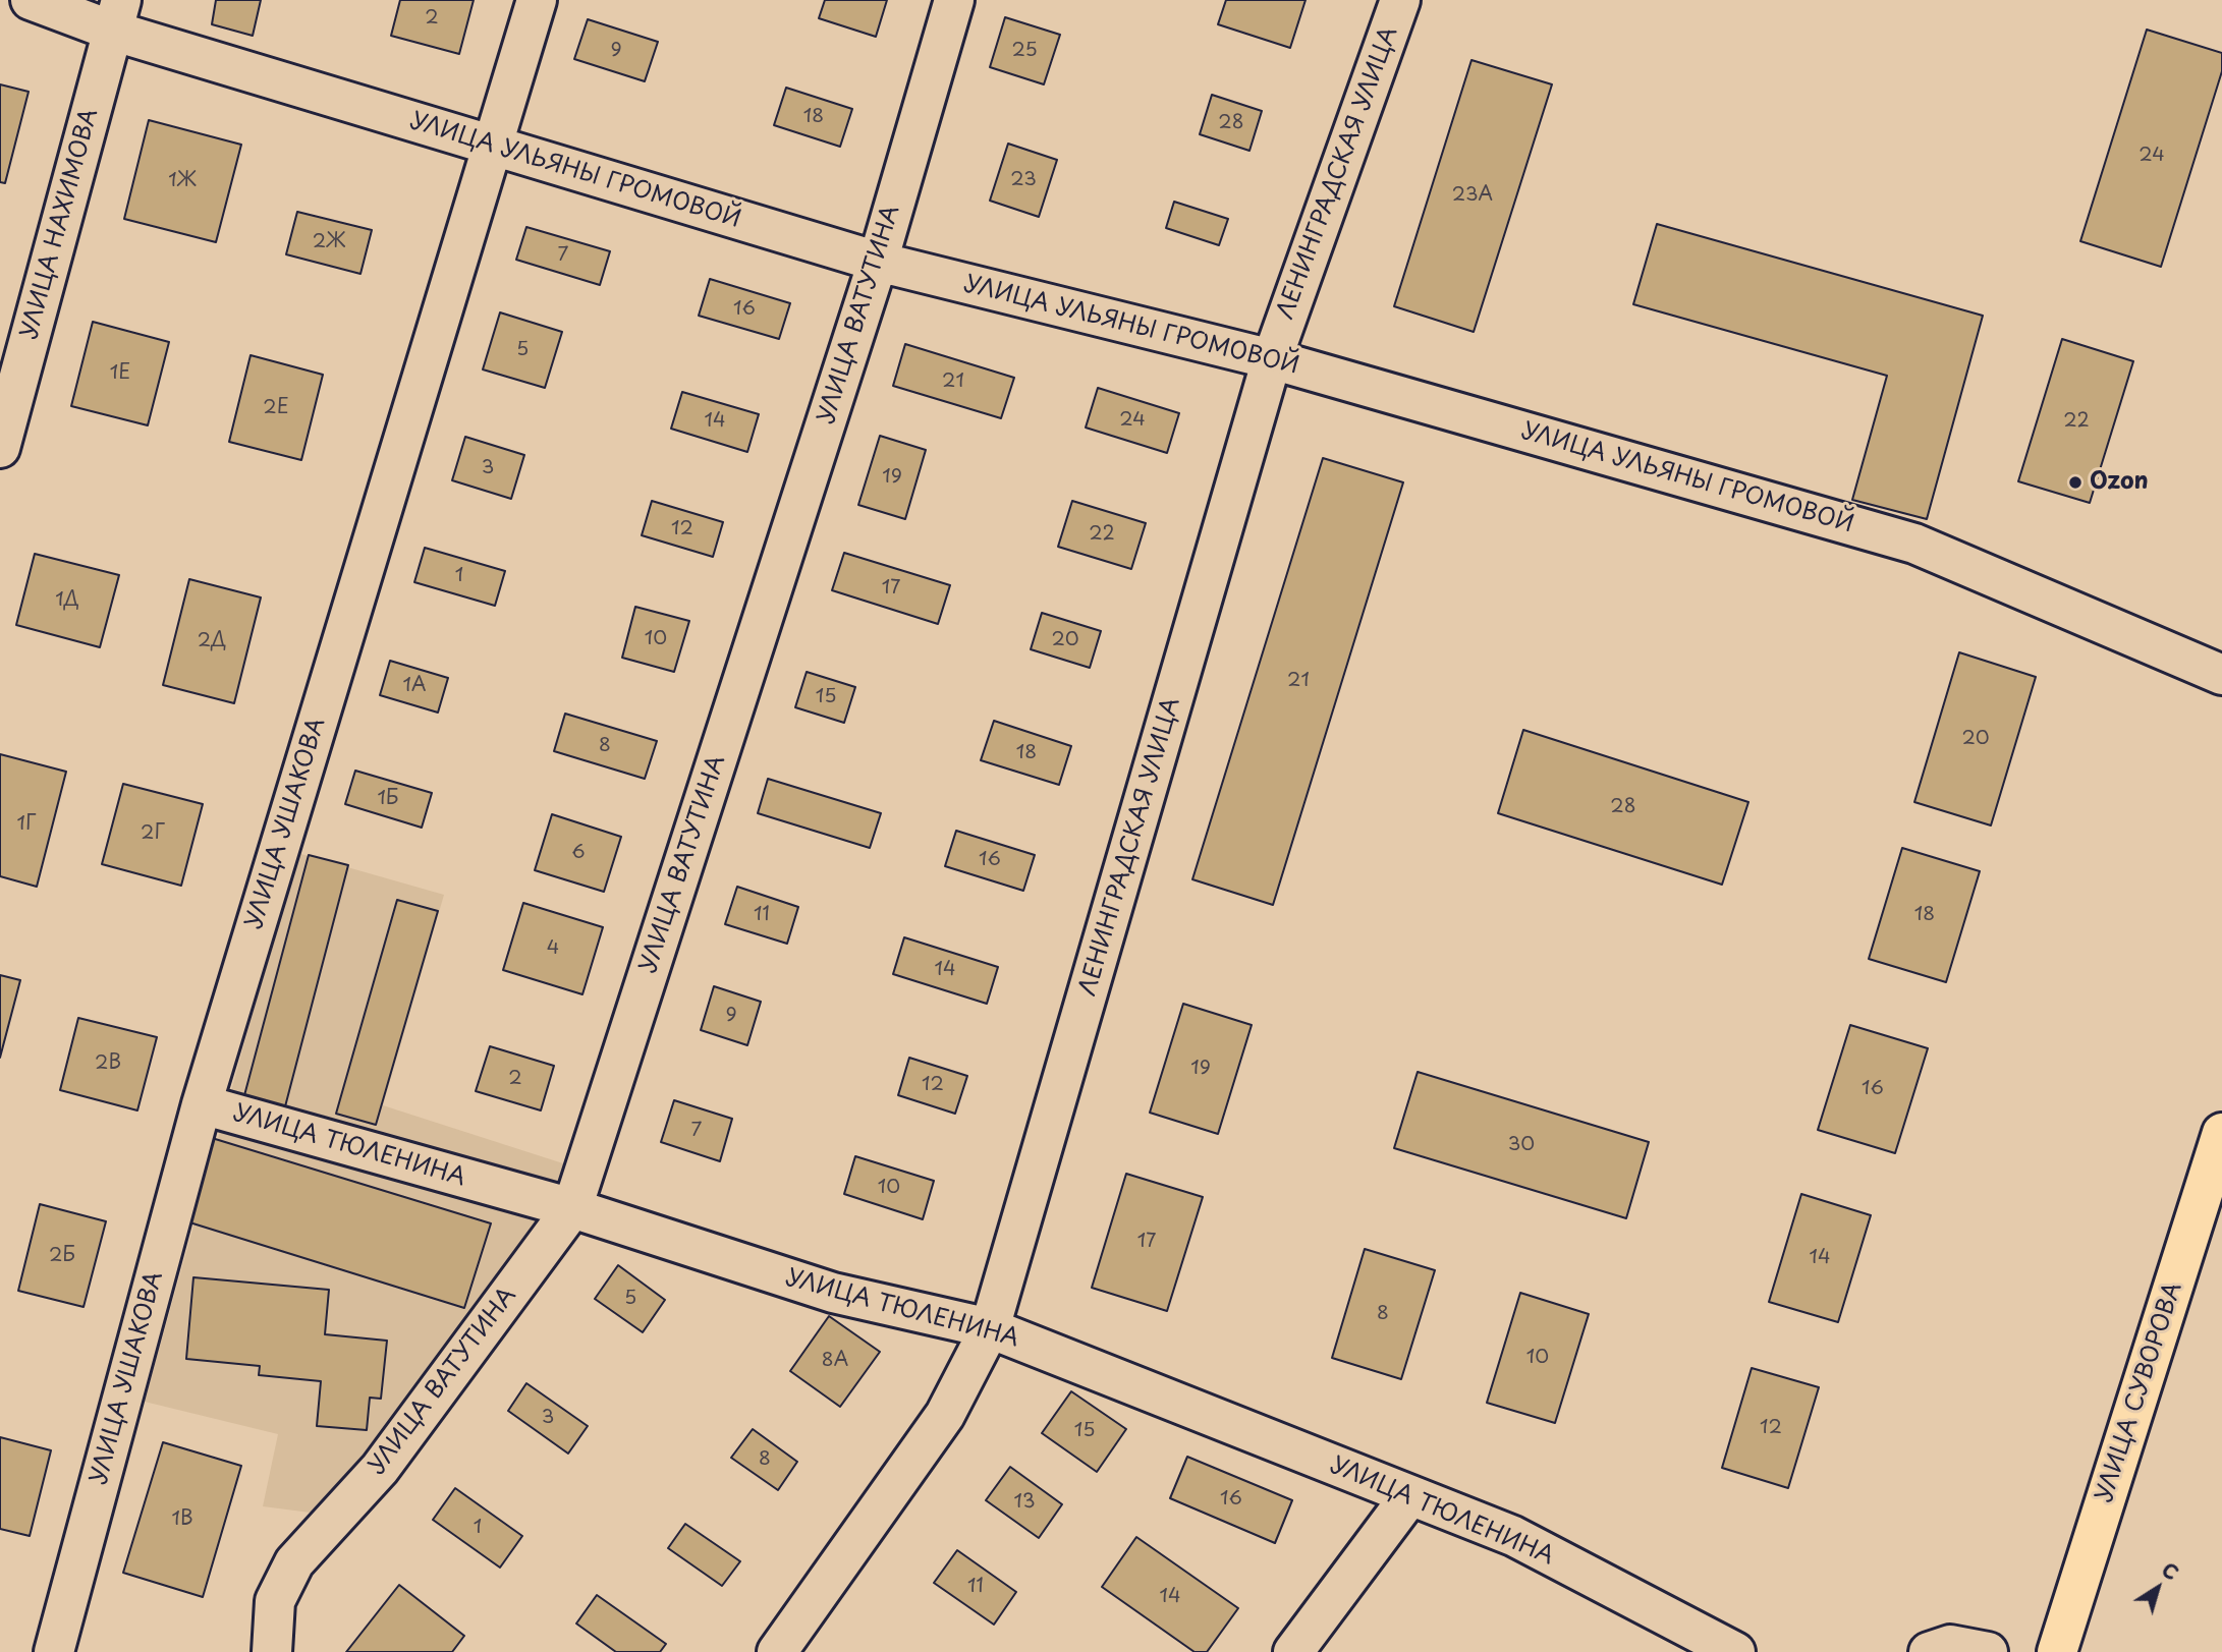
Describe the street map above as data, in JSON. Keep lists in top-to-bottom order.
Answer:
{
  "streets": {
    "main road": ["УЛИЦА СУВОРОВА"],
    "street": [
      "УЛИЦА УЛЬЯНЫ ГРОМОВОЙ",
      "ЛЕНИНГРАДСКАЯ УЛИЦА",
      "УЛИЦА НАХИМОВА",
      "УЛИЦА ВАТУТИНА",
      "УЛИЦА УШАКОВА",
      "УЛИЦА ТЮЛЕНИНА"
    ]
  },
  "crossings": [
    ["УЛИЦА УЛЬЯНЫ ГРОМОВОЙ", "ЛЕНИНГРАДСКАЯ УЛИЦА"],
    ["УЛИЦА УЛЬЯНЫ ГРОМОВОЙ", "УЛИЦА НАХИМОВА"],
    ["УЛИЦА УЛЬЯНЫ ГРОМОВОЙ", "УЛИЦА ВАТУТИНА"],
    ["УЛИЦА УЛЬЯНЫ ГРОМОВОЙ", "УЛИЦА УШАКОВА"],
    ["ЛЕНИНГРАДСКАЯ УЛИЦА", "УЛИЦА ТЮЛЕНИНА"],
    ["УЛИЦА ВАТУТИНА", "УЛИЦА ТЮЛЕНИНА"],
    ["УЛИЦА УШАКОВА", "УЛИЦА ТЮЛЕНИНА"]
  ],
  "places": ["Ozon"],
  "house_numbers": [
    "2",
    "9",
    "25",
    "18",
    "28",
    "24",
    "23",
    "1Ж",
    "23А",
    "2Ж",
    "7",
    "16",
    "5",
    "1Е",
    "21",
    "2Е",
    "24",
    "14",
    "22",
    "3",
    "19",
    "12",
    "22",
    "1",
    "17",
    "1Д",
    "10",
    "20",
    "2Д",
    "21",
    "1А",
    "15",
    "20",
    "8",
    "18",
    "1Б",
    "28",
    "1Г",
    "2Г",
    "6",
    "16",
    "11",
    "18",
    "4",
    "14",
    "9",
    "2В",
    "19",
    "2",
    "12",
    "16",
    "7",
    "30",
    "10",
    "17",
    "2Б",
    "14",
    "5",
    "8",
    "10",
    "8А",
    "3",
    "12",
    "15",
    "8",
    "16",
    "13",
    "1В",
    "1",
    "11",
    "14"
  ],
  "north": "top right"
}
